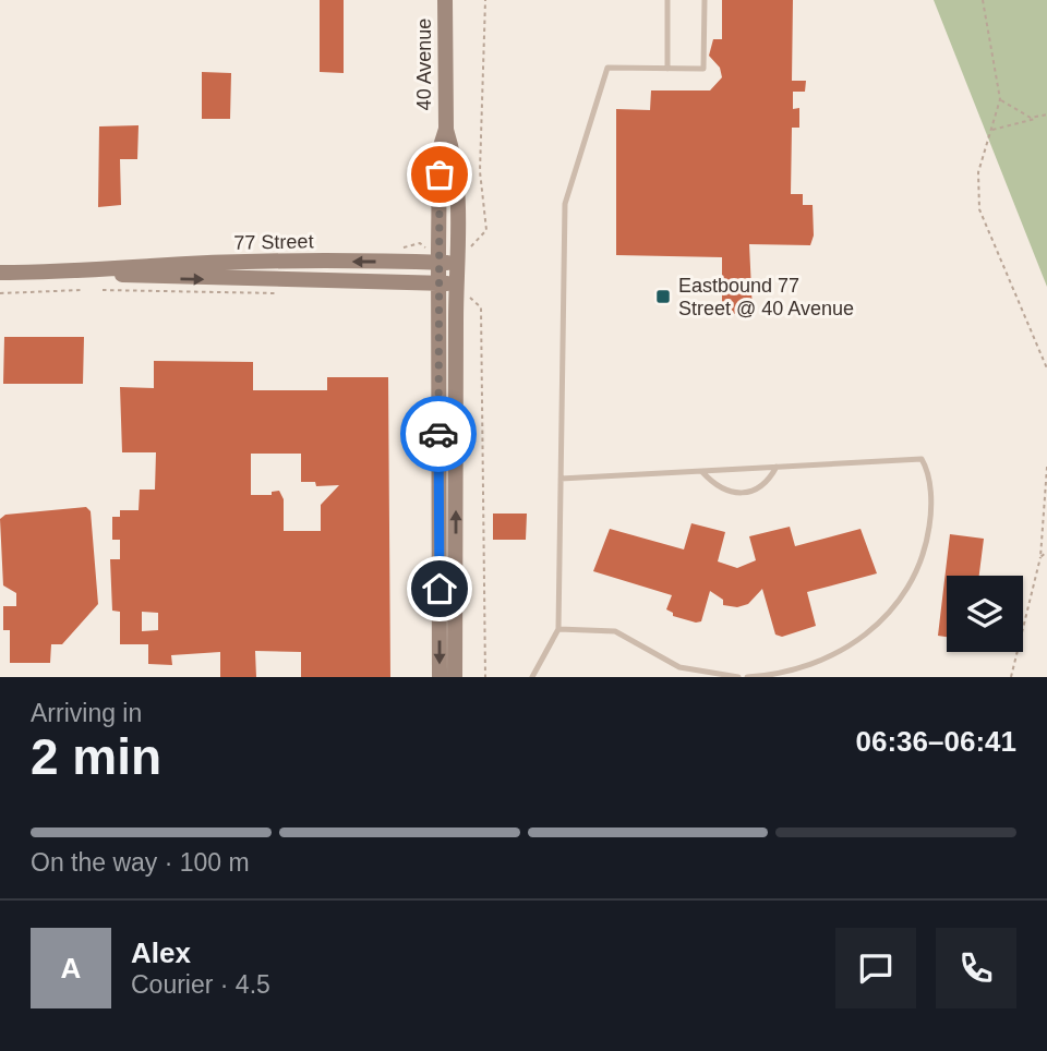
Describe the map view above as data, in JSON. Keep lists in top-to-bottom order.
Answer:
{
  "streets": {
    "main road": ["40 Avenue", "77 Street"]
  },
  "crossings": [
    ["40 Avenue", "77 Street"]
  ],
  "places": {
    "transit": ["Eastbound 77 Street @ 40 Avenue"]
  },
  "page": {
    "heading": ["2 min", "Arriving in", "06:36–06:41"],
    "panel": ["Alex", "Courier · 4.5"],
    "bar": "On the way · 100 m",
    "round": "A"
  }
}
